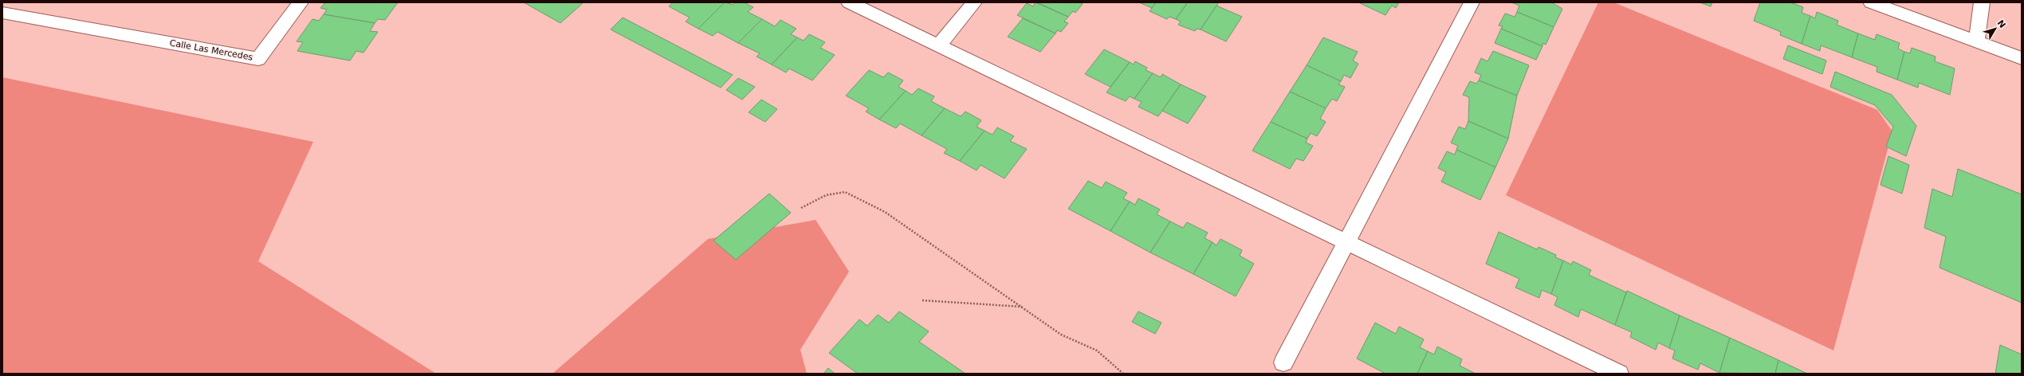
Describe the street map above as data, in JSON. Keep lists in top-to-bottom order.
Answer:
{
  "streets": {
    "street": ["Calle Las Mercedes"]
  },
  "north": "top right"
}
